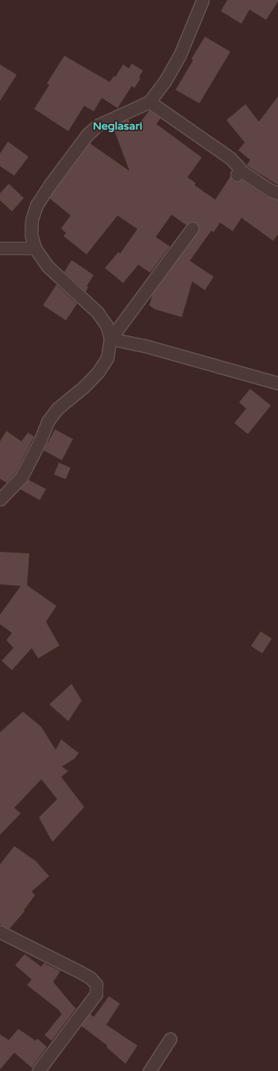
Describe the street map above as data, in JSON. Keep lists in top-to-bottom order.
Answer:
{
  "districts": ["Neglasari"]
}
